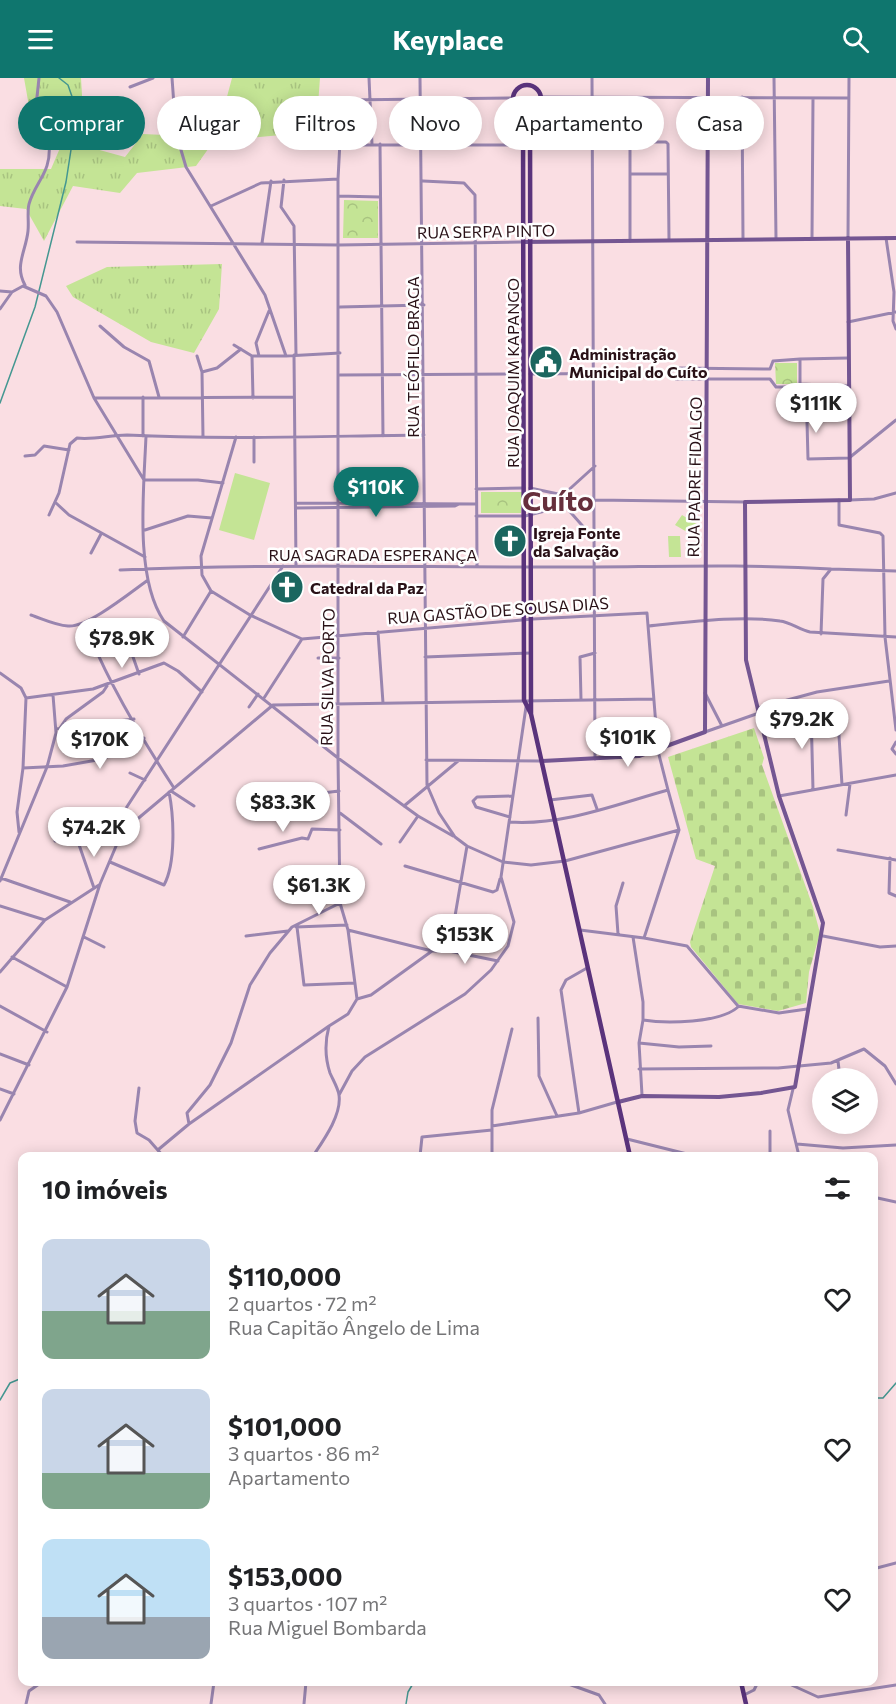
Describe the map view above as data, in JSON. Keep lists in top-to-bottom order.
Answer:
{
  "streets": {
    "main road": ["RUA JOAQUIM KAPANGO"],
    "street": [
      "RUA SERPA PINTO",
      "RUA TEÓFILO BRAGA",
      "RUA PADRE FIDALGO",
      "RUA SAGRADA ESPERANÇA",
      "RUA GASTÃO DE SOUSA DIAS",
      "RUA SILVA PORTO"
    ]
  },
  "crossings": [
    ["RUA SERPA PINTO", "RUA TEÓFILO BRAGA"],
    ["RUA SERPA PINTO", "RUA JOAQUIM KAPANGO"],
    ["RUA SERPA PINTO", "RUA PADRE FIDALGO"],
    ["RUA SERPA PINTO", "RUA SILVA PORTO"],
    ["RUA TEÓFILO BRAGA", "RUA SAGRADA ESPERANÇA"],
    ["RUA TEÓFILO BRAGA", "RUA GASTÃO DE SOUSA DIAS"],
    ["RUA JOAQUIM KAPANGO", "RUA SAGRADA ESPERANÇA"],
    ["RUA JOAQUIM KAPANGO", "RUA GASTÃO DE SOUSA DIAS"],
    ["RUA PADRE FIDALGO", "RUA SAGRADA ESPERANÇA"],
    ["RUA SAGRADA ESPERANÇA", "RUA SILVA PORTO"],
    ["RUA GASTÃO DE SOUSA DIAS", "RUA SILVA PORTO"]
  ],
  "districts": ["Cuíto"],
  "places": {
    "public building": ["Administração Municipal do Cuíto"],
    "church": ["Igreja Fonte da Salvação", "Catedral da Paz"]
  },
  "page": {
    "header": "Keyplace",
    "chip": [
      "Comprar",
      "Alugar",
      "Filtros",
      "Novo",
      "Apartamento",
      "Casa"
    ],
    "price": [
      "$111K",
      "$110K",
      "$78.9K",
      "$79.2K",
      "$101K",
      "$170K",
      "$83.3K",
      "$74.2K",
      "$61.3K",
      "$153K"
    ],
    "heading": "10 imóveis",
    "list": [
      {
        "name": "$110,000",
        "note": "2 quartos · 72 m² · Rua Capitão Ângelo de Lima"
      },
      {
        "name": "$101,000",
        "note": "3 quartos · 86 m² · Apartamento"
      },
      {
        "name": "$153,000",
        "note": "3 quartos · 107 m² · Rua Miguel Bombarda"
      }
    ]
  }
}
